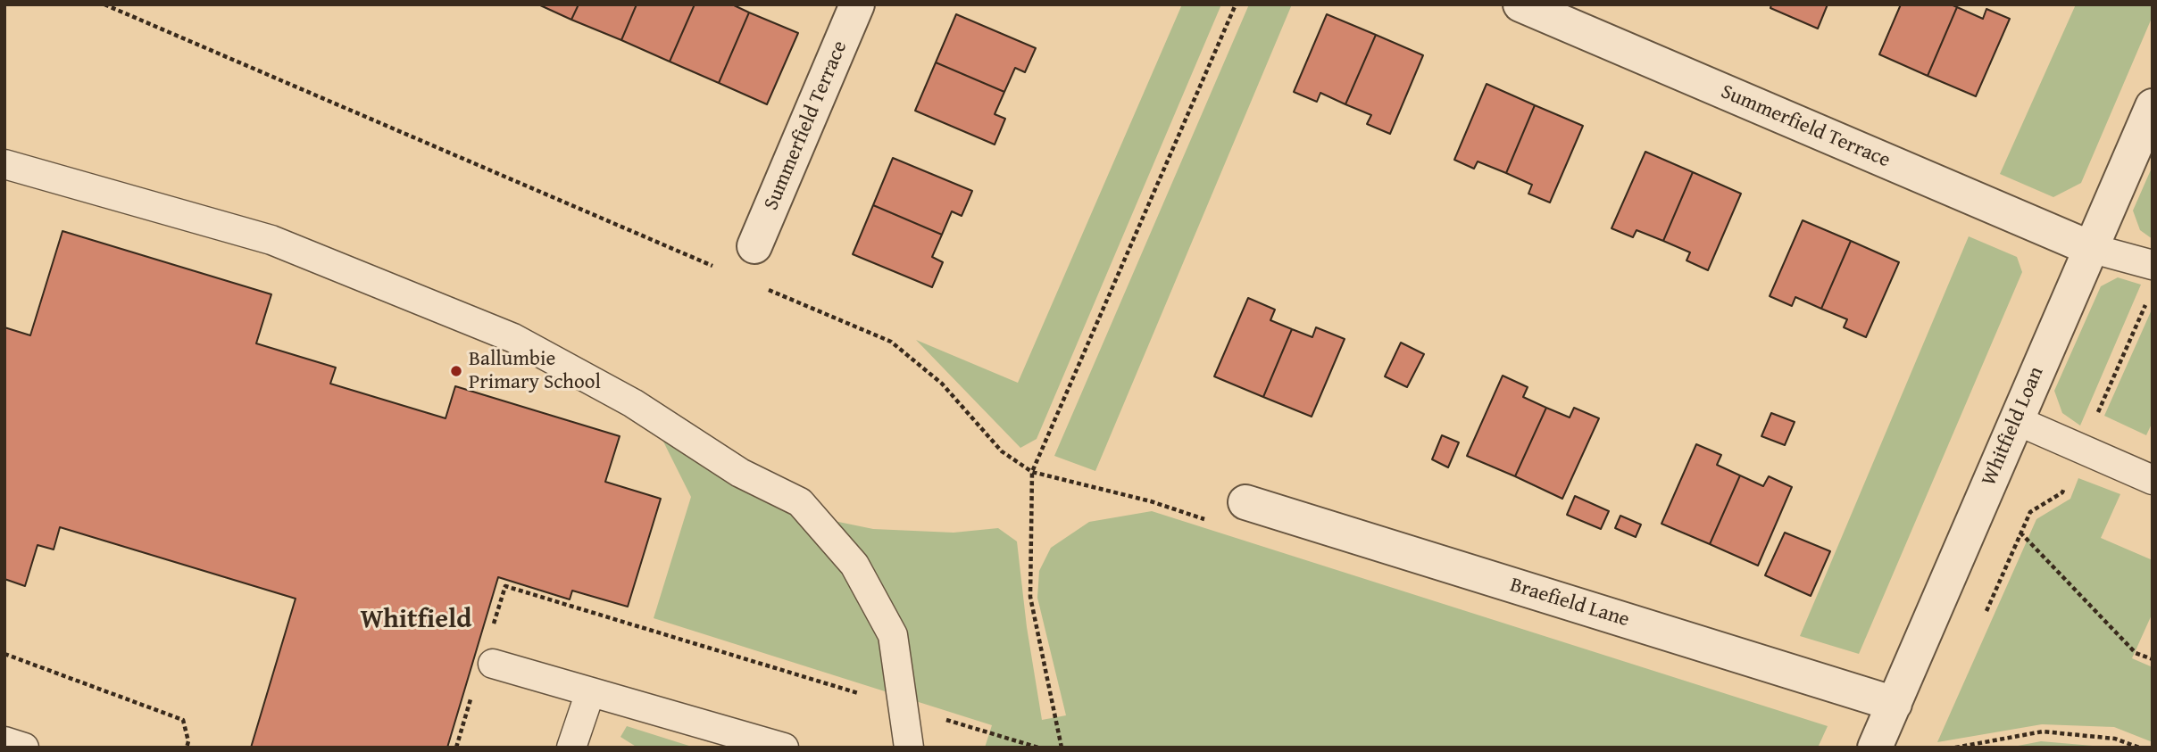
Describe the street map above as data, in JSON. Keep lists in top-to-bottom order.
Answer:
{
  "streets": {
    "street": ["Summerfield Terrace", "Whitfield Loan", "Braefield Lane"]
  },
  "crossings": [
    ["Summerfield Terrace", "Whitfield Loan"],
    ["Whitfield Loan", "Braefield Lane"]
  ],
  "districts": ["Whitfield"],
  "places": ["Ballumbie Primary School"]
}
